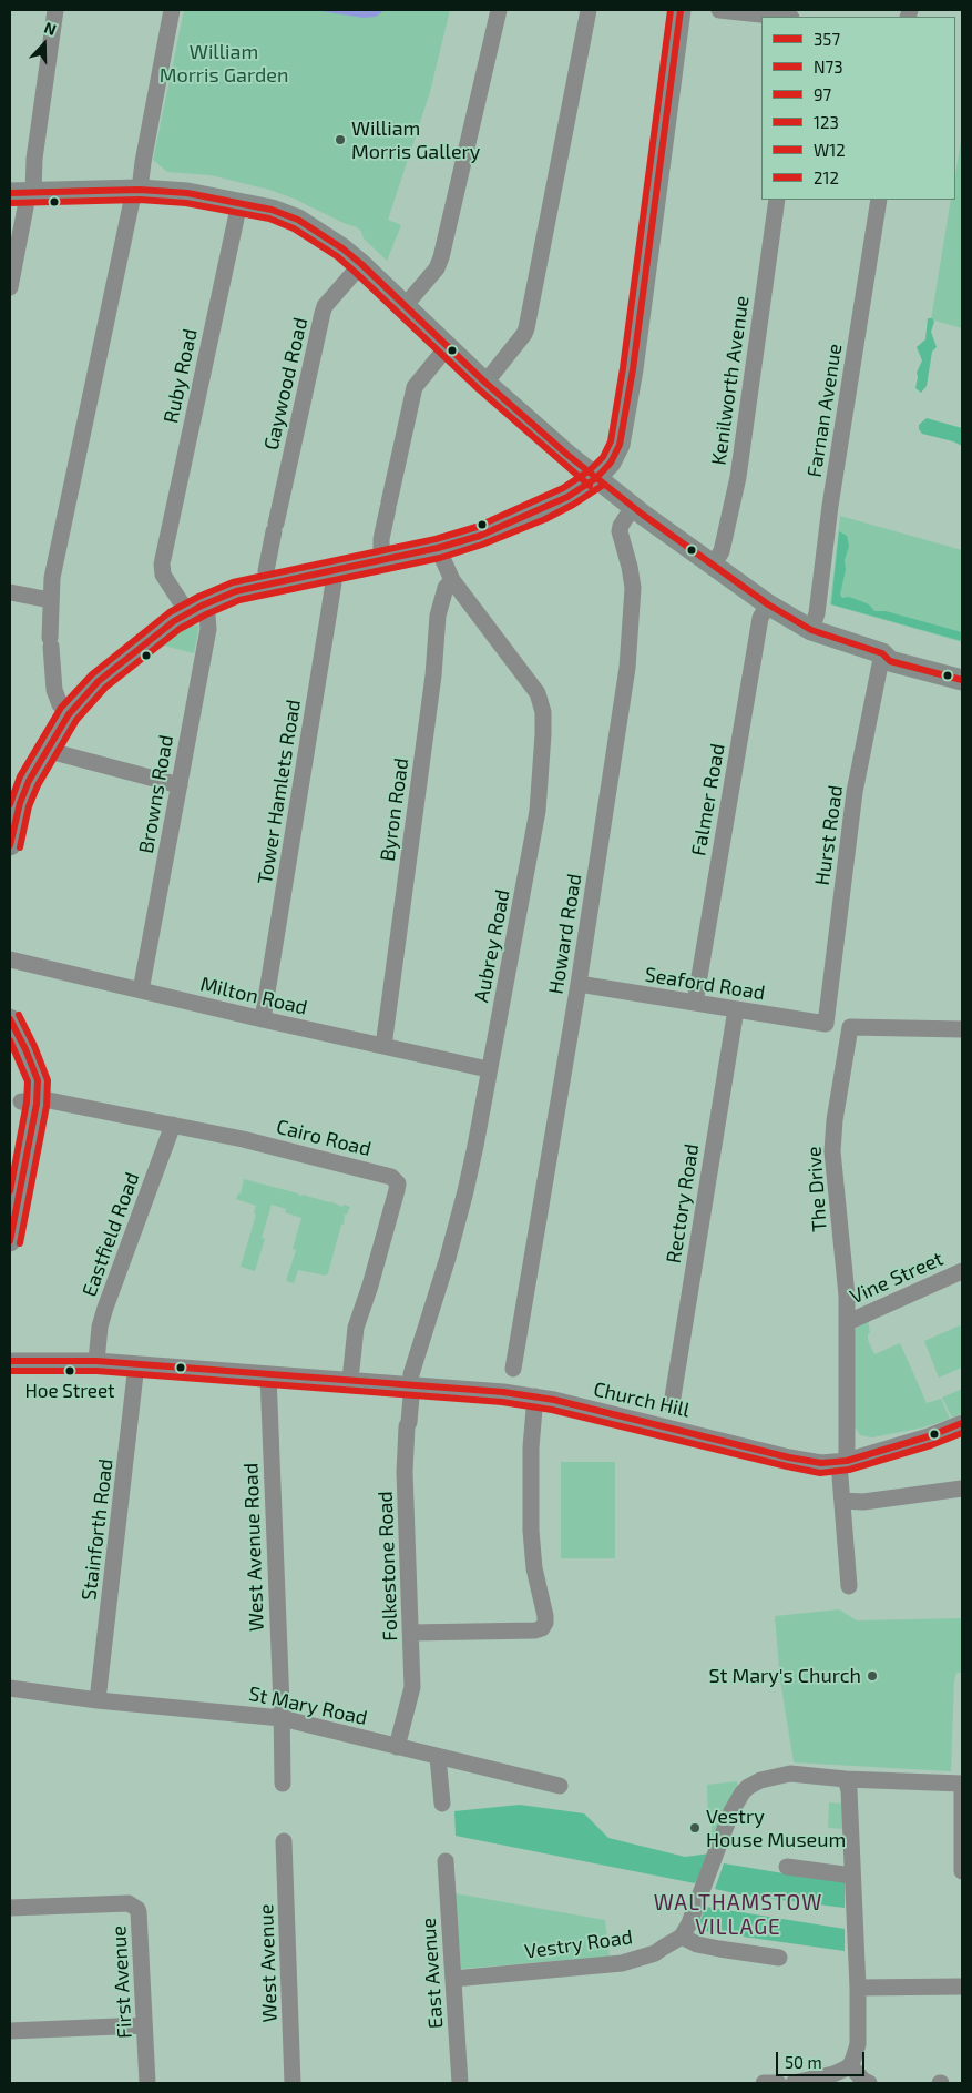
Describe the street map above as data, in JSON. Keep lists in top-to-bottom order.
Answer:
{
  "streets": {
    "street": [
      "Ruby Road",
      "Kenilworth Avenue",
      "Gaywood Road",
      "Farnan Avenue",
      "Tower Hamlets Road",
      "Browns Road",
      "Falmer Road",
      "Byron Road",
      "Hurst Road",
      "Howard Road",
      "Aubrey Road",
      "Seaford Road",
      "Milton Road",
      "Cairo Road",
      "The Drive",
      "Rectory Road",
      "Eastfield Road",
      "Vine Street",
      "Church Hill",
      "Stainforth Road",
      "West Avenue Road",
      "Folkestone Road",
      "St Mary Road",
      "Vestry Road",
      "West Avenue",
      "East Avenue",
      "First Avenue"
    ]
  },
  "crossings": [
    ["Ruby Road", "Browns Road"],
    ["Tower Hamlets Road", "Milton Road"],
    ["Browns Road", "Milton Road"],
    ["Falmer Road", "Seaford Road"],
    ["Byron Road", "Aubrey Road"],
    ["Byron Road", "Milton Road"],
    ["Hurst Road", "Seaford Road"],
    ["Howard Road", "Seaford Road"],
    ["Aubrey Road", "Milton Road"],
    ["Aubrey Road", "Church Hill"],
    ["Aubrey Road", "Folkestone Road"],
    ["Seaford Road", "Rectory Road"],
    ["Cairo Road", "Eastfield Road"],
    ["Cairo Road", "Church Hill"],
    ["The Drive", "Vine Street"],
    ["The Drive", "Church Hill"],
    ["Eastfield Road", "Church Hill"],
    ["Church Hill", "Stainforth Road"],
    ["Church Hill", "West Avenue Road"],
    ["Church Hill", "Folkestone Road"],
    ["Stainforth Road", "St Mary Road"],
    ["West Avenue Road", "St Mary Road"],
    ["Folkestone Road", "St Mary Road"],
    ["Vestry Road", "East Avenue"]
  ],
  "districts": ["WALTHAMSTOW VILLAGE"],
  "parks": ["William Morris Garden"],
  "places": [
    "William Morris Gallery",
    "Hoe Street",
    "St Mary's Church",
    "Vestry House Museum"
  ],
  "lines": [
    "transit line 357",
    "transit line 97",
    "transit line 123",
    "transit line N73",
    "transit line W12",
    "transit line 212"
  ],
  "legend": [
    "357",
    "N73",
    "97",
    "123",
    "W12",
    "212"
  ],
  "scale_bar": "50 m",
  "north": "top"
}
